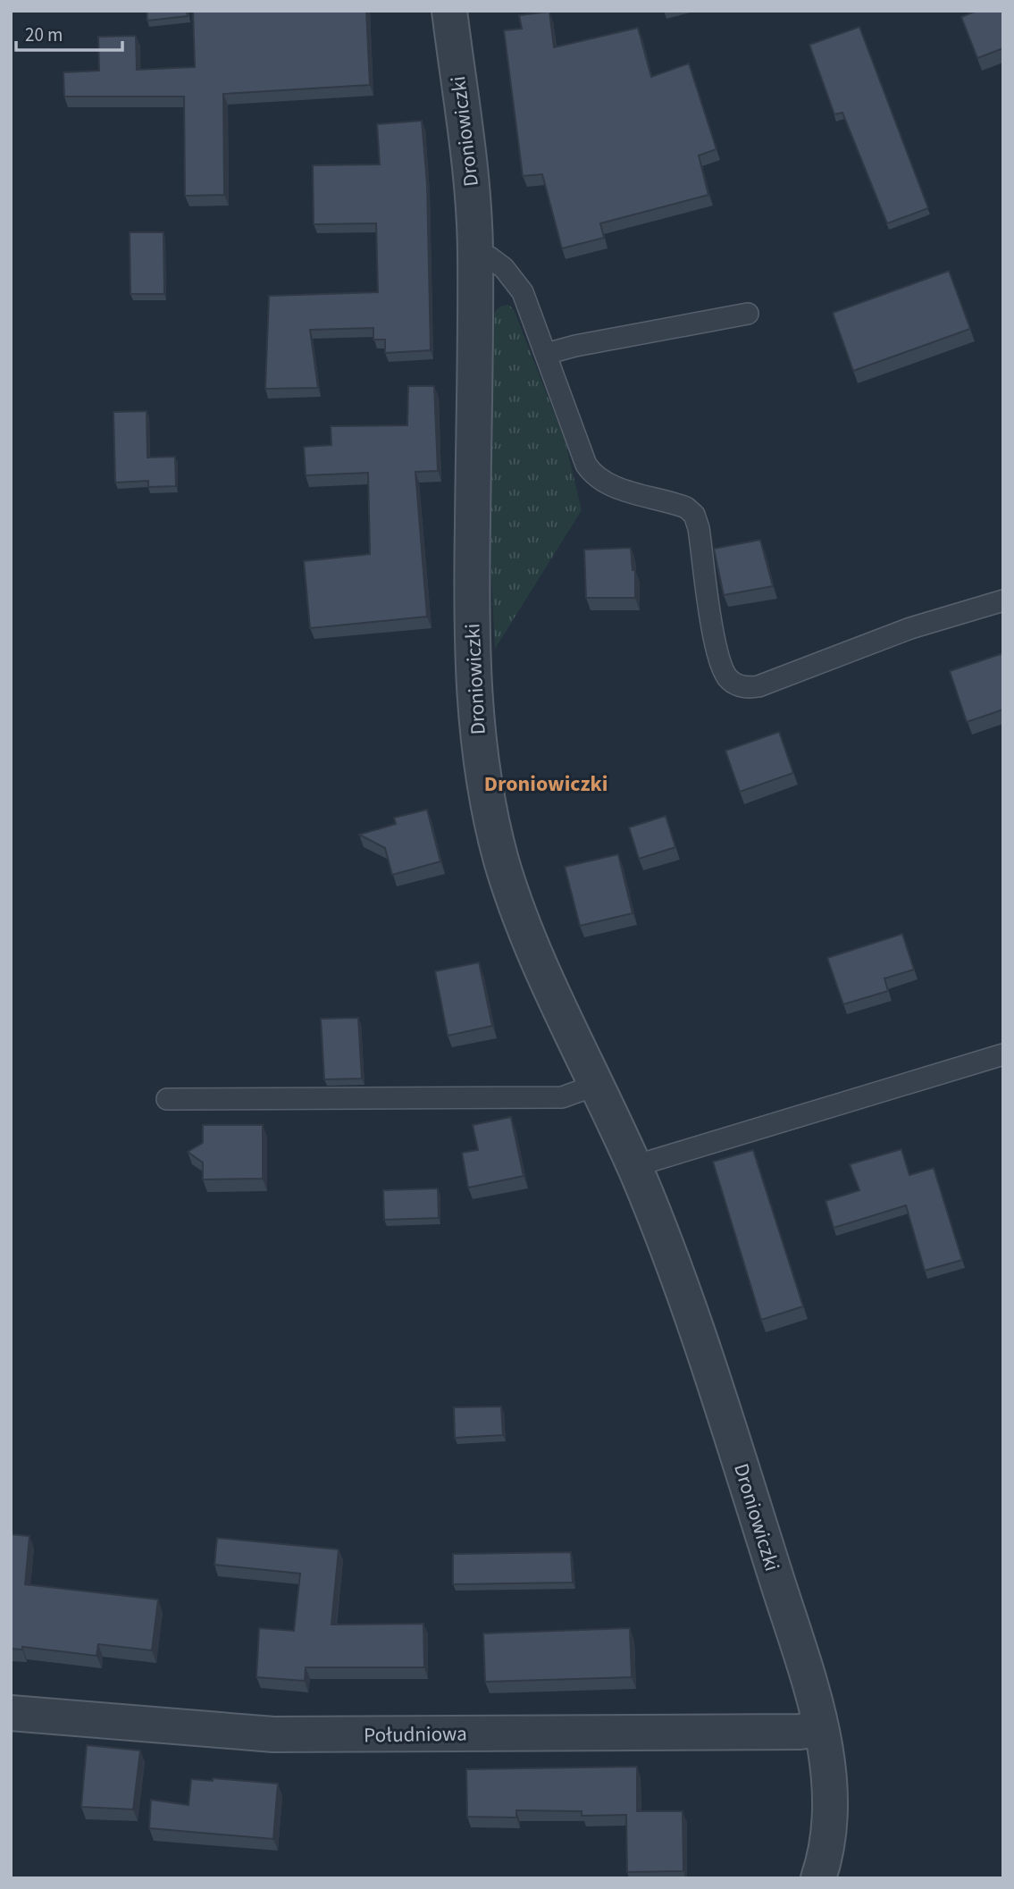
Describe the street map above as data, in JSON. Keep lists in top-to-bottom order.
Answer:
{
  "streets": {
    "street": ["Droniowiczki", "Południowa"]
  },
  "crossings": [
    ["Droniowiczki", "Południowa"]
  ],
  "districts": ["Droniowiczki"],
  "scale_bar": "20 m"
}
